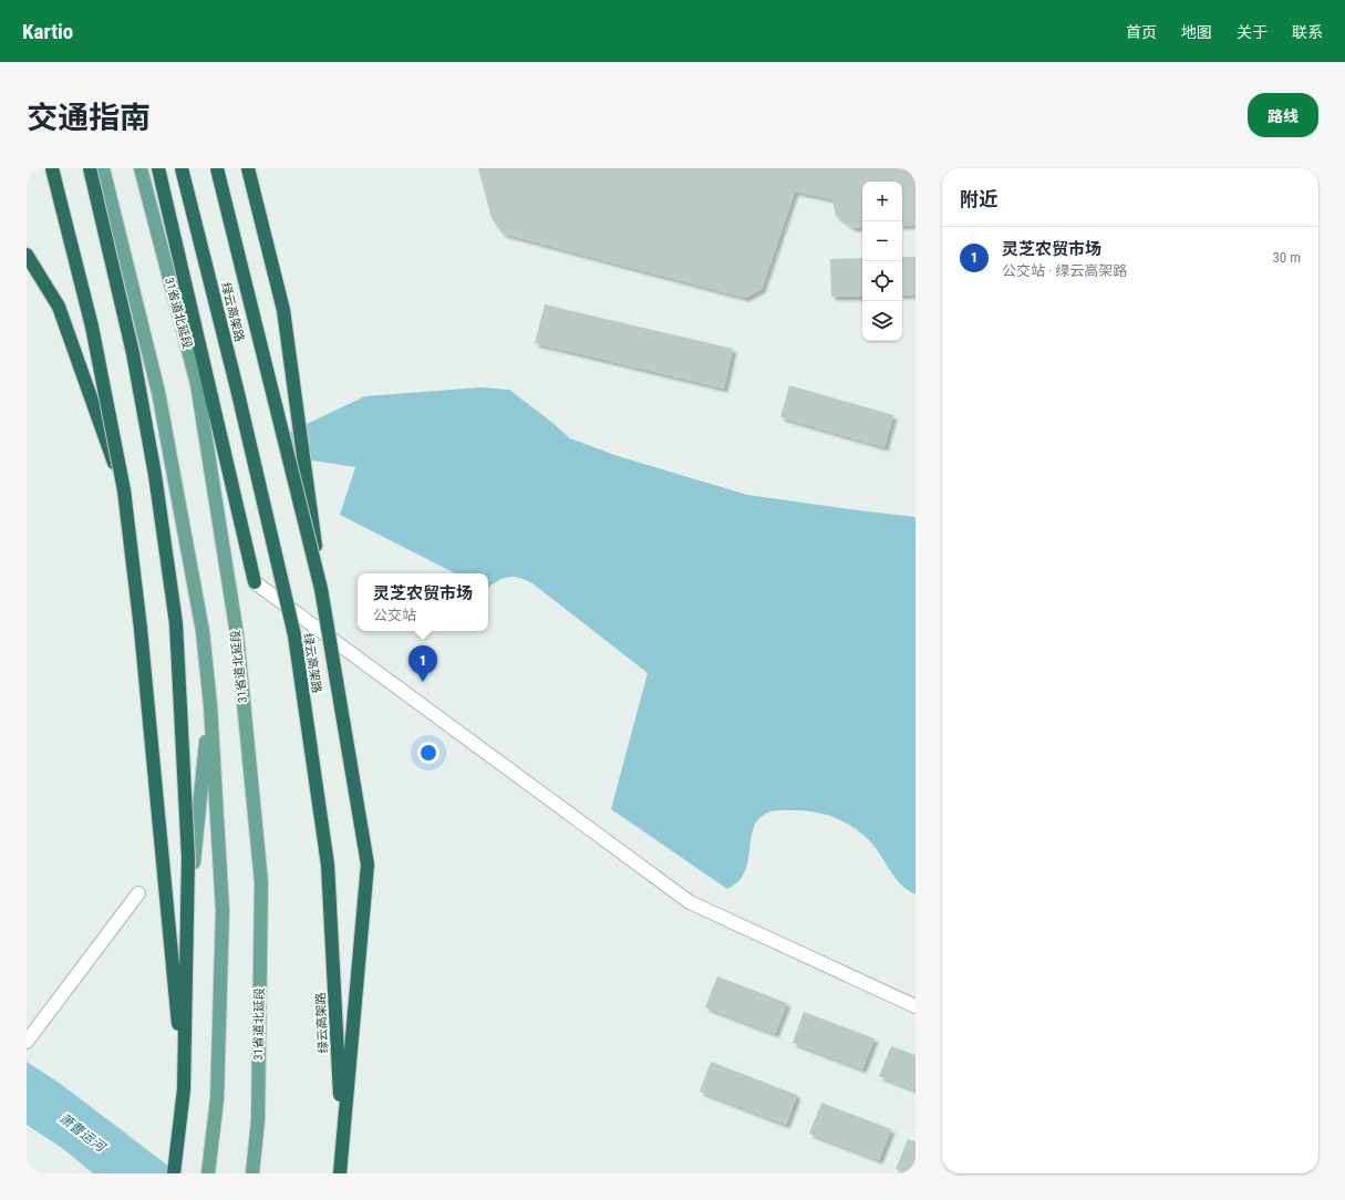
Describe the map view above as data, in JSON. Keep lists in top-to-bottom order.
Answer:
{
  "streets": {
    "highway": ["绿云高架路"],
    "main road": ["31省道北延段"]
  },
  "water": ["萧曹运河"],
  "page": {
    "header": "Kartio",
    "nav": [
      "首页",
      "地图",
      "关于",
      "联系"
    ],
    "title": "交通指南",
    "buttons": "路线",
    "heading": "附近",
    "map_buttons": ["+", "−"],
    "list": [
      {
        "mark": "1",
        "name": "灵芝农贸市场",
        "note": "公交站 · 绿云高架路",
        "value": "30 m"
      }
    ],
    "popup": ["灵芝农贸市场", "公交站"],
    "pins": "1"
  }
}
